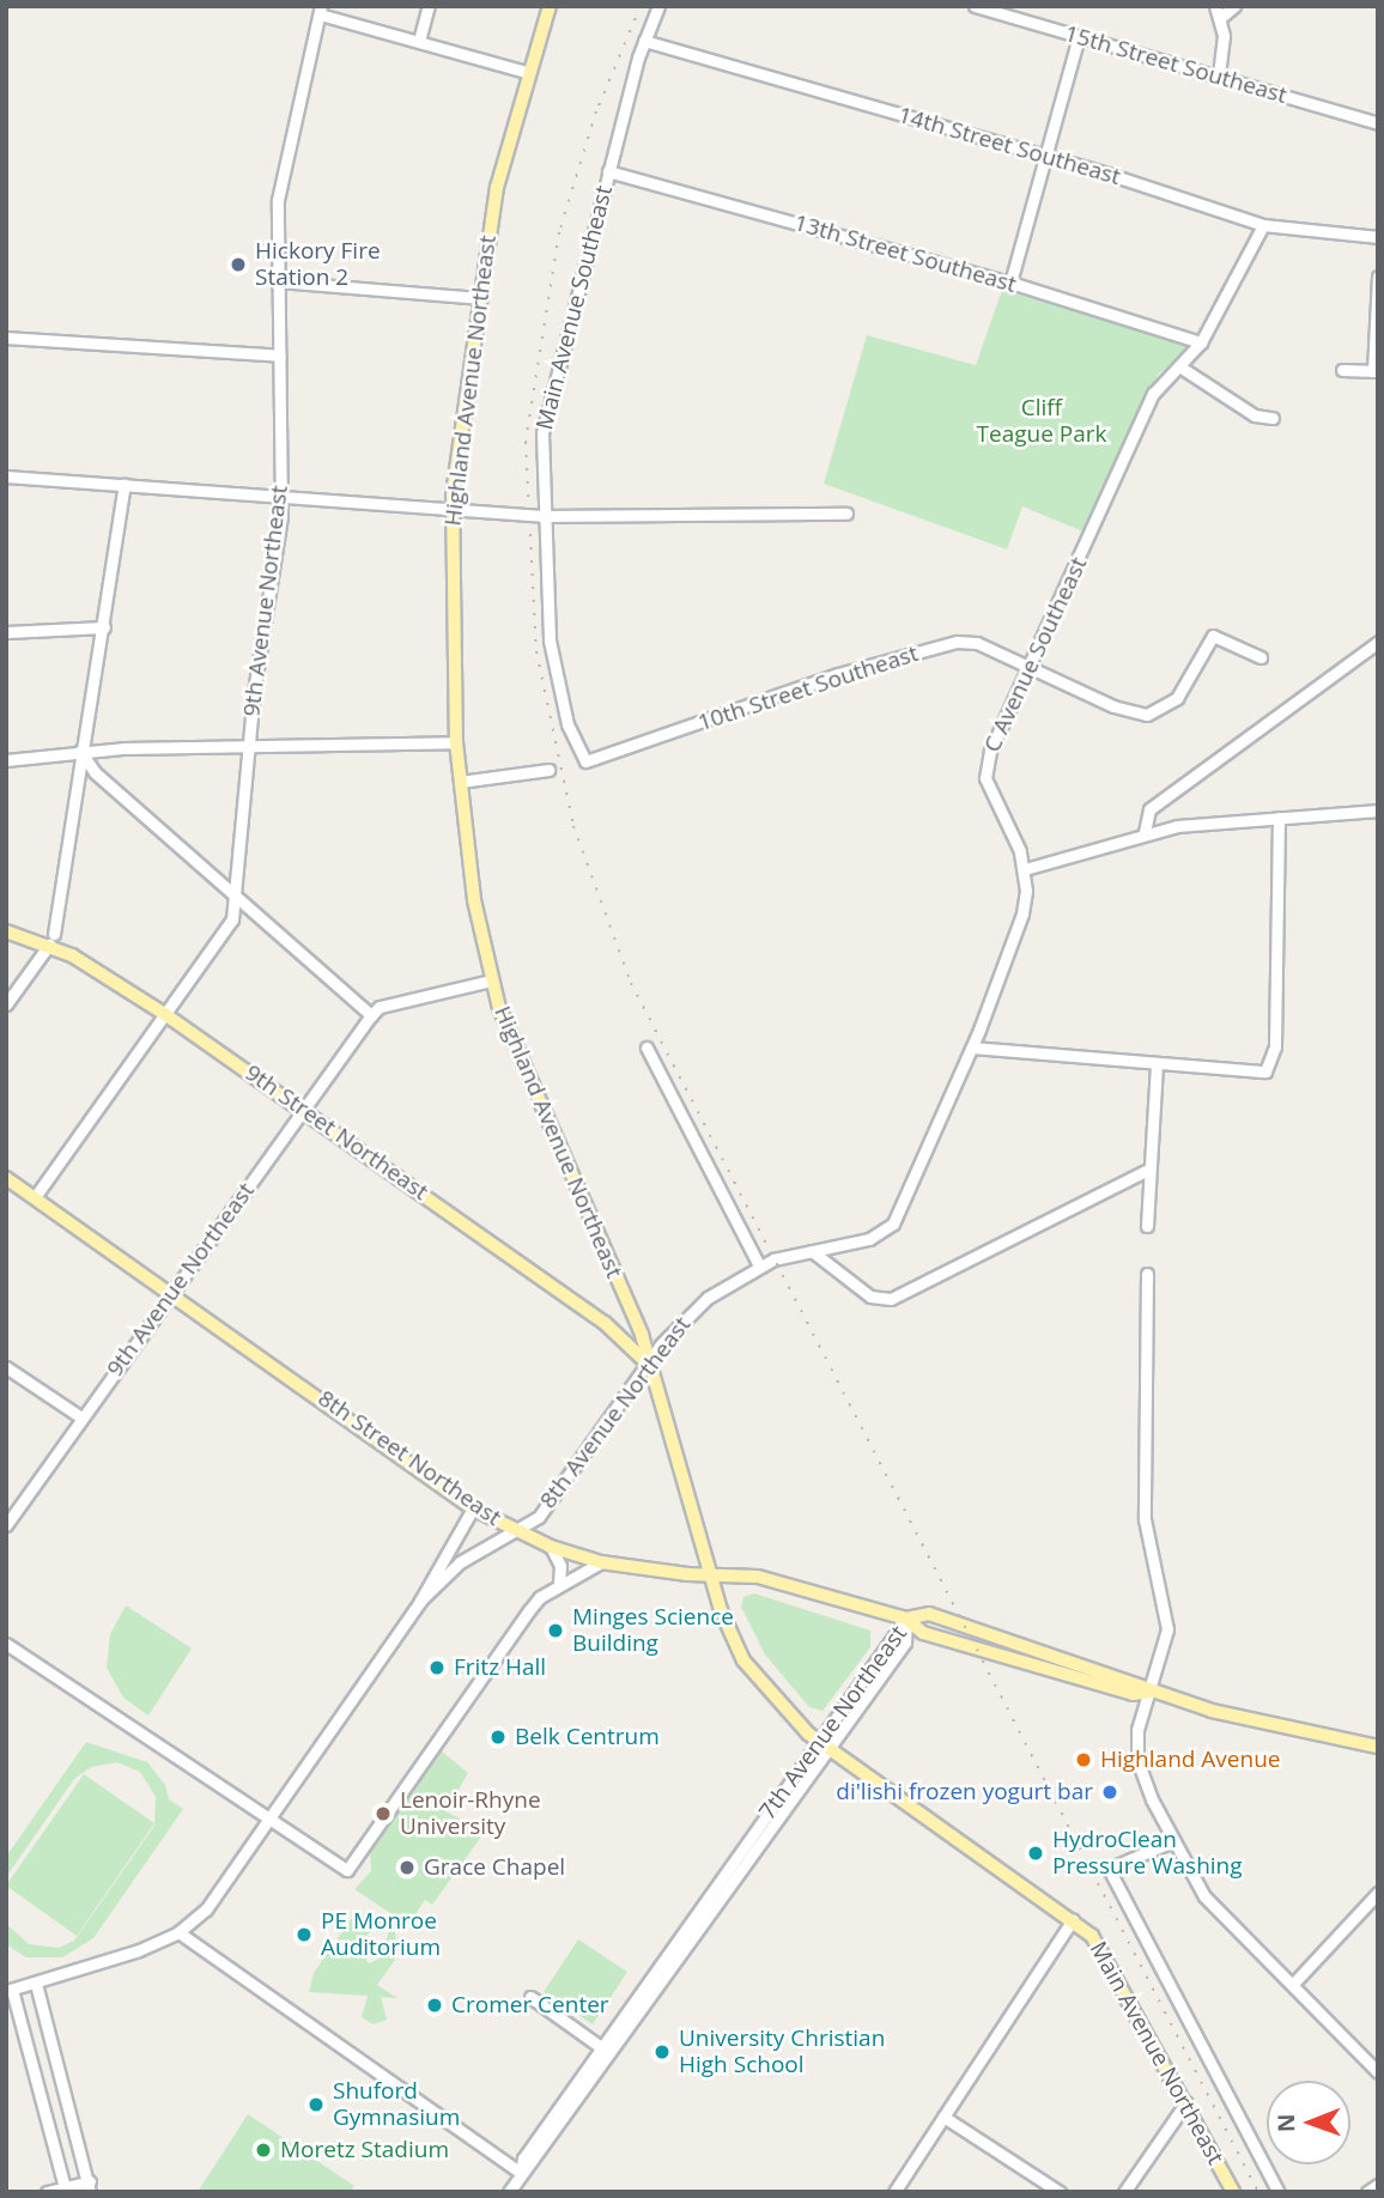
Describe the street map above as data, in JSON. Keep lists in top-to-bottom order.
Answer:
{
  "streets": {
    "main road": [
      "Highland Avenue Northeast",
      "9th Street Northeast",
      "8th Street Northeast",
      "Main Avenue Northeast"
    ],
    "street": [
      "15th Street Southeast",
      "14th Street Southeast",
      "13th Street Southeast",
      "Main Avenue Southeast",
      "9th Avenue Northeast",
      "C Avenue Southeast",
      "10th Street Southeast",
      "8th Avenue Northeast",
      "7th Avenue Northeast"
    ]
  },
  "crossings": [
    ["14th Street Southeast", "Main Avenue Southeast"],
    ["14th Street Southeast", "C Avenue Southeast"],
    ["13th Street Southeast", "Main Avenue Southeast"],
    ["13th Street Southeast", "C Avenue Southeast"],
    ["Main Avenue Southeast", "10th Street Southeast"],
    ["Highland Avenue Northeast", "9th Street Northeast"],
    ["Highland Avenue Northeast", "8th Avenue Northeast"],
    ["Highland Avenue Northeast", "8th Street Northeast"],
    ["9th Avenue Northeast", "9th Street Northeast"],
    ["9th Avenue Northeast", "8th Street Northeast"],
    ["C Avenue Southeast", "10th Street Southeast"],
    ["C Avenue Southeast", "8th Avenue Northeast"],
    ["9th Street Northeast", "8th Avenue Northeast"],
    ["8th Avenue Northeast", "8th Street Northeast"],
    ["8th Street Northeast", "7th Avenue Northeast"]
  ],
  "parks": ["Cliff Teague Park"],
  "places": [
    "Hickory Fire Station 2",
    "Minges Science Building",
    "Fritz Hall",
    "Belk Centrum",
    "Highland Avenue",
    "di'lishi frozen yogurt bar",
    "Lenoir-Rhyne University",
    "HydroClean Pressure Washing",
    "Grace Chapel",
    "PE Monroe Auditorium",
    "Cromer Center",
    "University Christian High School",
    "Shuford Gymnasium",
    "Moretz Stadium"
  ],
  "north": "left"
}
